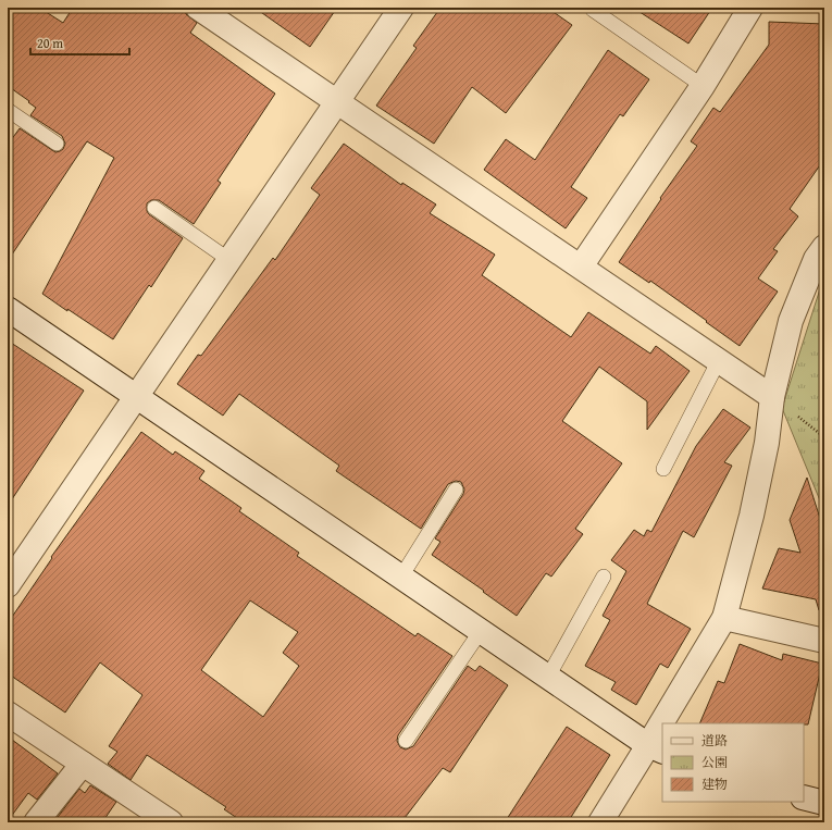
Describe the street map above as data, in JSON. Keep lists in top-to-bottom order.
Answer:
{
  "legend": ["道路", "公園", "建物"],
  "scale_bar": "20 m"
}
